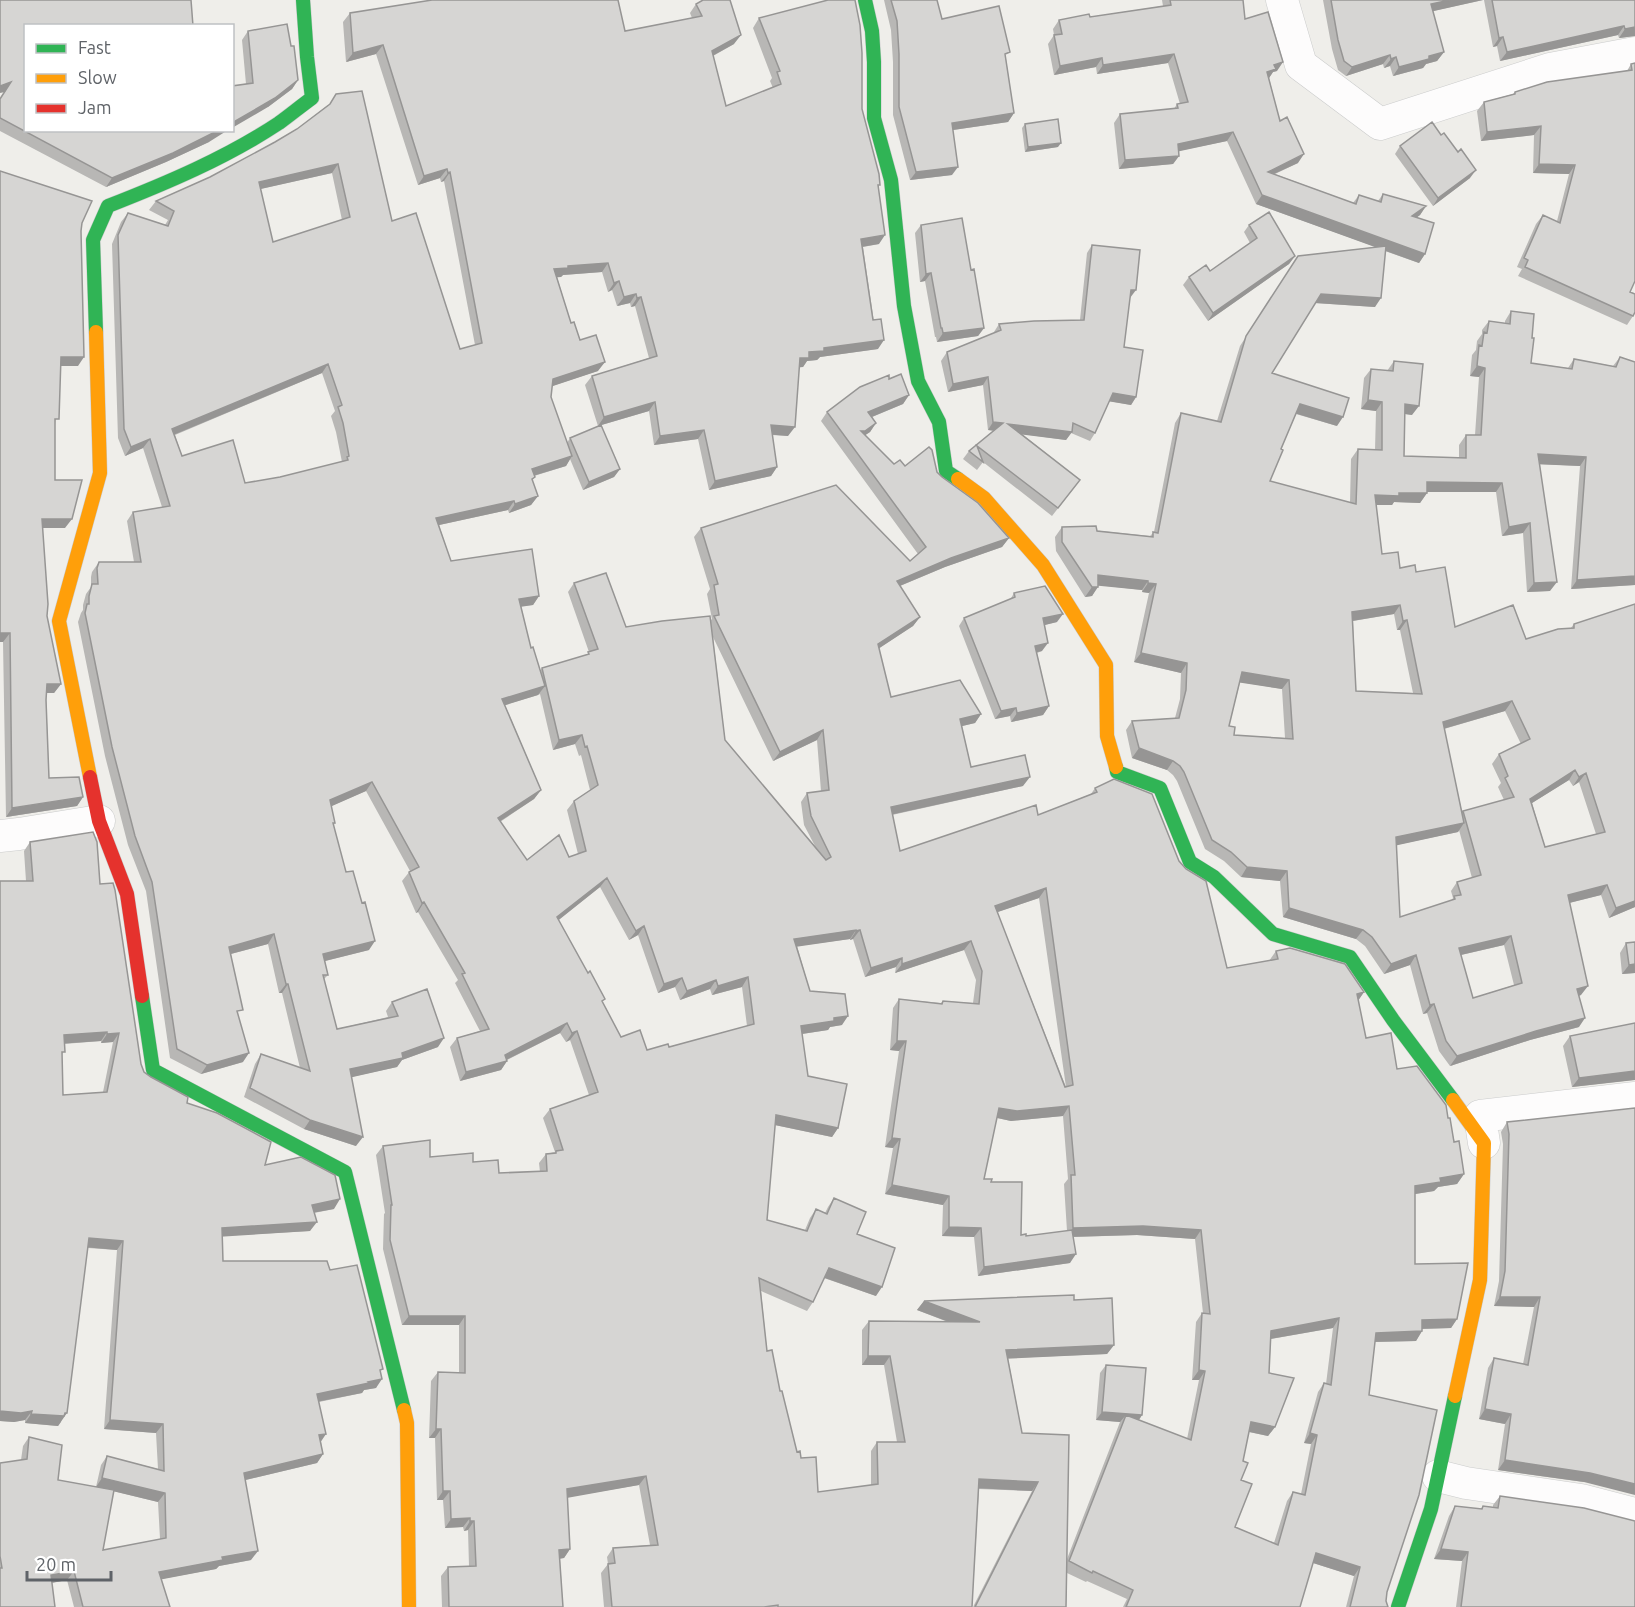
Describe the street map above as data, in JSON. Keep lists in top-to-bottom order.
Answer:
{
  "legend": ["Fast", "Slow", "Jam"],
  "scale_bar": "20 m"
}
